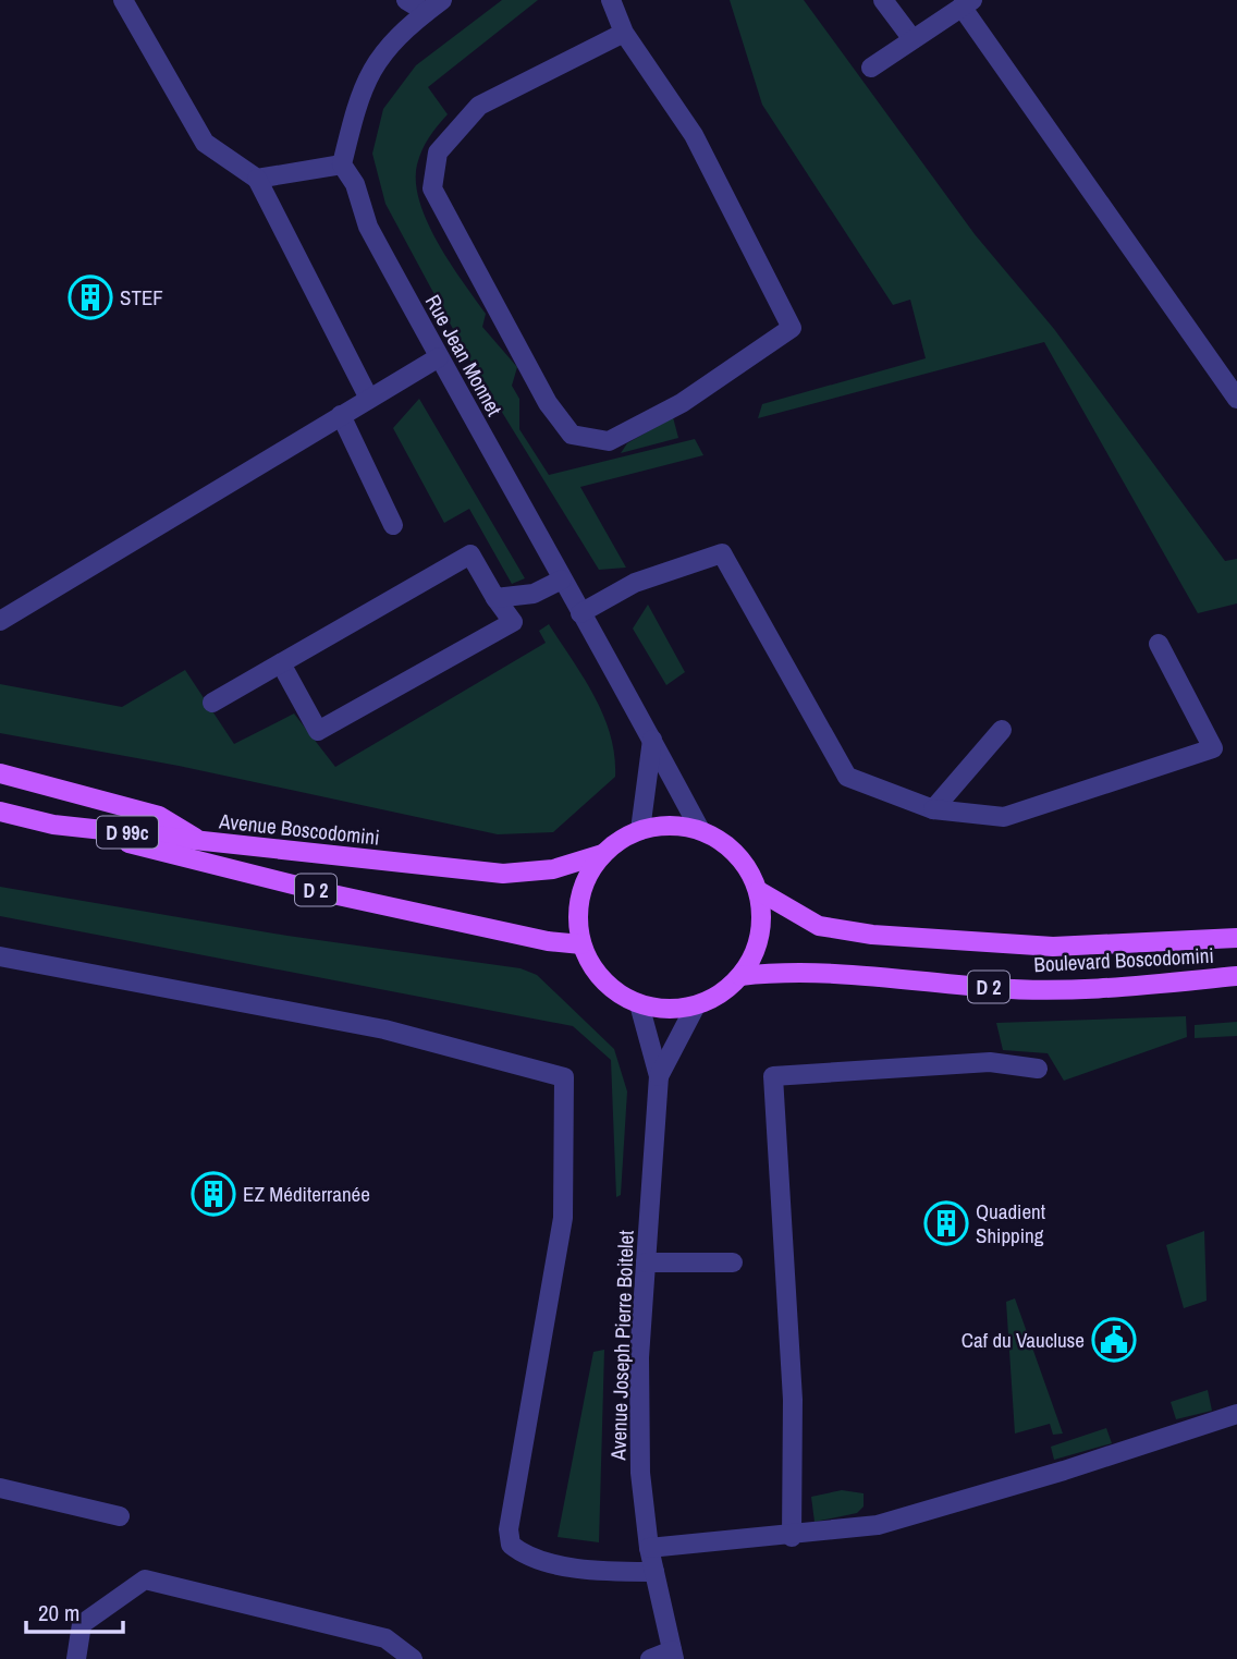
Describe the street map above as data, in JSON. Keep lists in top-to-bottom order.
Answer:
{
  "streets": {
    "main road": [
      "Avenue Boscodomini",
      "D 99c",
      "D 2",
      "Boulevard Boscodomini"
    ],
    "street": ["Rue Jean Monnet", "Avenue Joseph Pierre Boitelet"]
  },
  "crossings": [
    ["Rue Jean Monnet", "Avenue Boscodomini"],
    ["Rue Jean Monnet", "D 2"],
    ["Rue Jean Monnet", "Boulevard Boscodomini"],
    ["Rue Jean Monnet", "Avenue Joseph Pierre Boitelet"],
    ["Avenue Boscodomini", "D 99c"],
    ["Avenue Boscodomini", "D 2"],
    ["Avenue Boscodomini", "Boulevard Boscodomini"],
    ["Avenue Boscodomini", "Avenue Joseph Pierre Boitelet"],
    ["D 99c", "D 2"],
    ["D 2", "Boulevard Boscodomini"],
    ["D 2", "Avenue Joseph Pierre Boitelet"],
    ["Boulevard Boscodomini", "Avenue Joseph Pierre Boitelet"]
  ],
  "places": {
    "building": ["STEF", "EZ Méditerranée", "Quadient Shipping"],
    "public building": ["Caf du Vaucluse"]
  },
  "scale_bar": "20 m"
}
